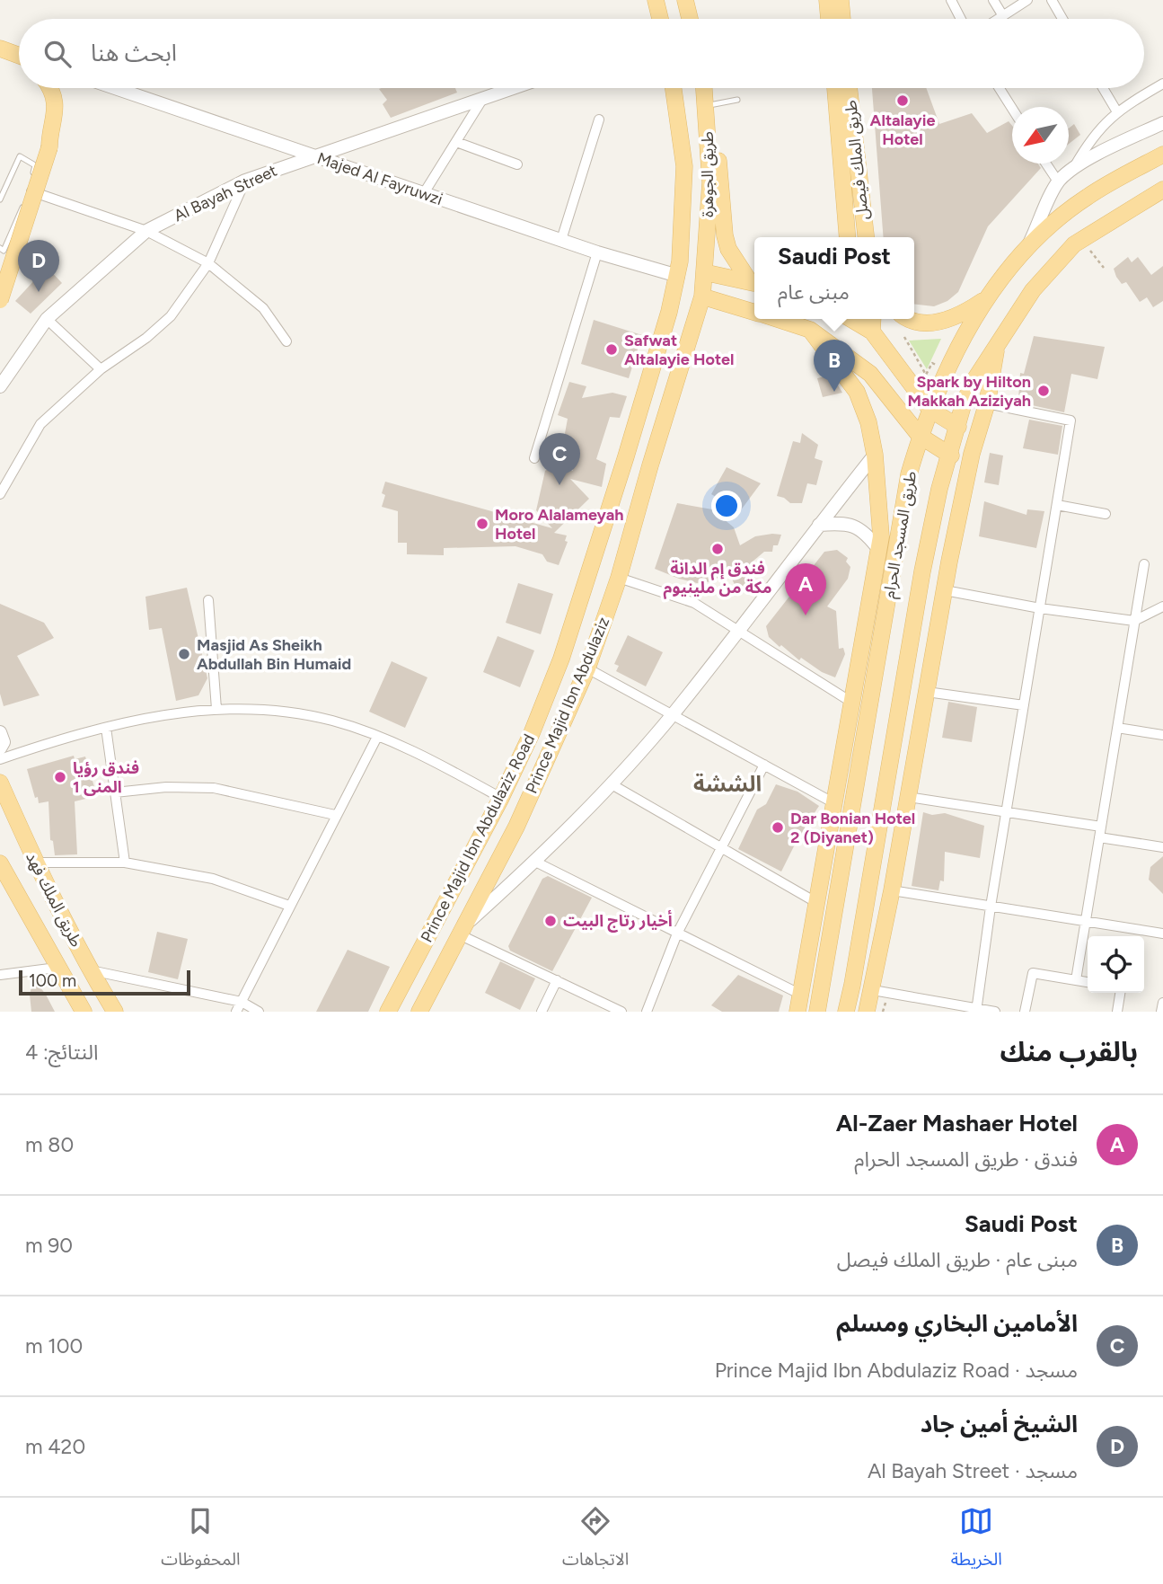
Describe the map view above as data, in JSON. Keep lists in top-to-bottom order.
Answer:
{
  "streets": {
    "main road": [
      "طريق الملك فيصل",
      "طريق الجوهرة",
      "طريق المسجد الحرام",
      "Prince Majid Ibn Abdulaziz",
      "Prince Majid Ibn Abdulaziz Road",
      "طريق الملك فهد"
    ],
    "street": ["Majed Al Fayruwzi", "Al Bayah Street"]
  },
  "crossings": [
    ["طريق الجوهرة", "Prince Majid Ibn Abdulaziz"],
    ["Majed Al Fayruwzi", "Al Bayah Street"],
    ["Majed Al Fayruwzi", "Prince Majid Ibn Abdulaziz Road"]
  ],
  "districts": ["الششة"],
  "places": [
    "Altalayie Hotel",
    "Safwat Altalayie Hotel",
    "Spark by Hilton Makkah Aziziyah",
    "Moro Alalameyah Hotel",
    "فندق إم الدانة مكة من ملينيوم",
    "Masjid As Sheikh Abdullah Bin Humaid",
    "فندق رؤيا المنى 1",
    "Dar Bonian Hotel 2 (Diyanet)",
    "أخيار رتاج البيت"
  ],
  "scale_bar": "100 m",
  "north": "bottom left",
  "page": {
    "search": "ابحث هنا",
    "popup": ["Saudi Post", "مبنى عام"],
    "pins": [
      "D",
      "B",
      "C",
      "A"
    ],
    "scale": "100 m",
    "heading": ["بالقرب منك", "النتائج: 4"],
    "list": [
      {
        "mark": "A",
        "name": "Al-Zaer Mashaer Hotel",
        "note": "فندق · طريق المسجد الحرام",
        "value": "80 m"
      },
      {
        "mark": "B",
        "name": "Saudi Post",
        "note": "مبنى عام · طريق الملك فيصل",
        "value": "90 m"
      },
      {
        "mark": "C",
        "name": "الأمامين البخاري ومسلم",
        "note": "مسجد · Prince Majid Ibn Abdulaziz Road",
        "value": "100 m"
      },
      {
        "mark": "D",
        "name": "الشيخ أمين جاد",
        "note": "مسجد · Al Bayah Street",
        "value": "420 m"
      }
    ],
    "nav": ["الخريطة", "الاتجاهات", "المحفوظات"]
  }
}
